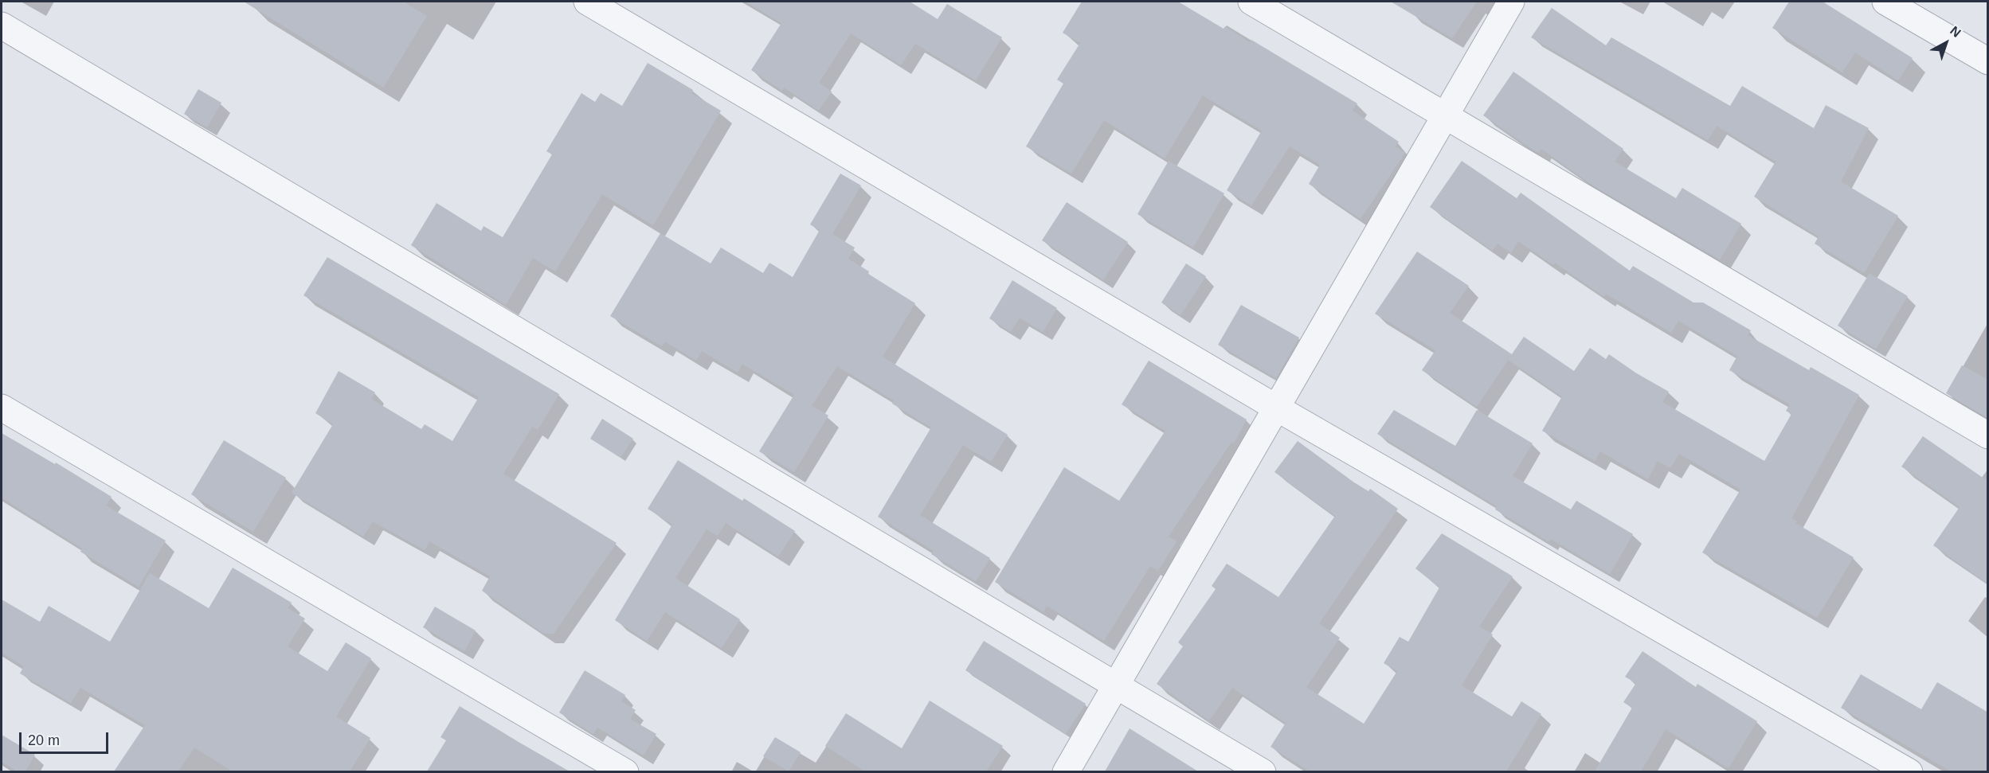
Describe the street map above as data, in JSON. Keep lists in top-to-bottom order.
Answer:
{
  "scale_bar": "20 m",
  "north": "top right"
}
